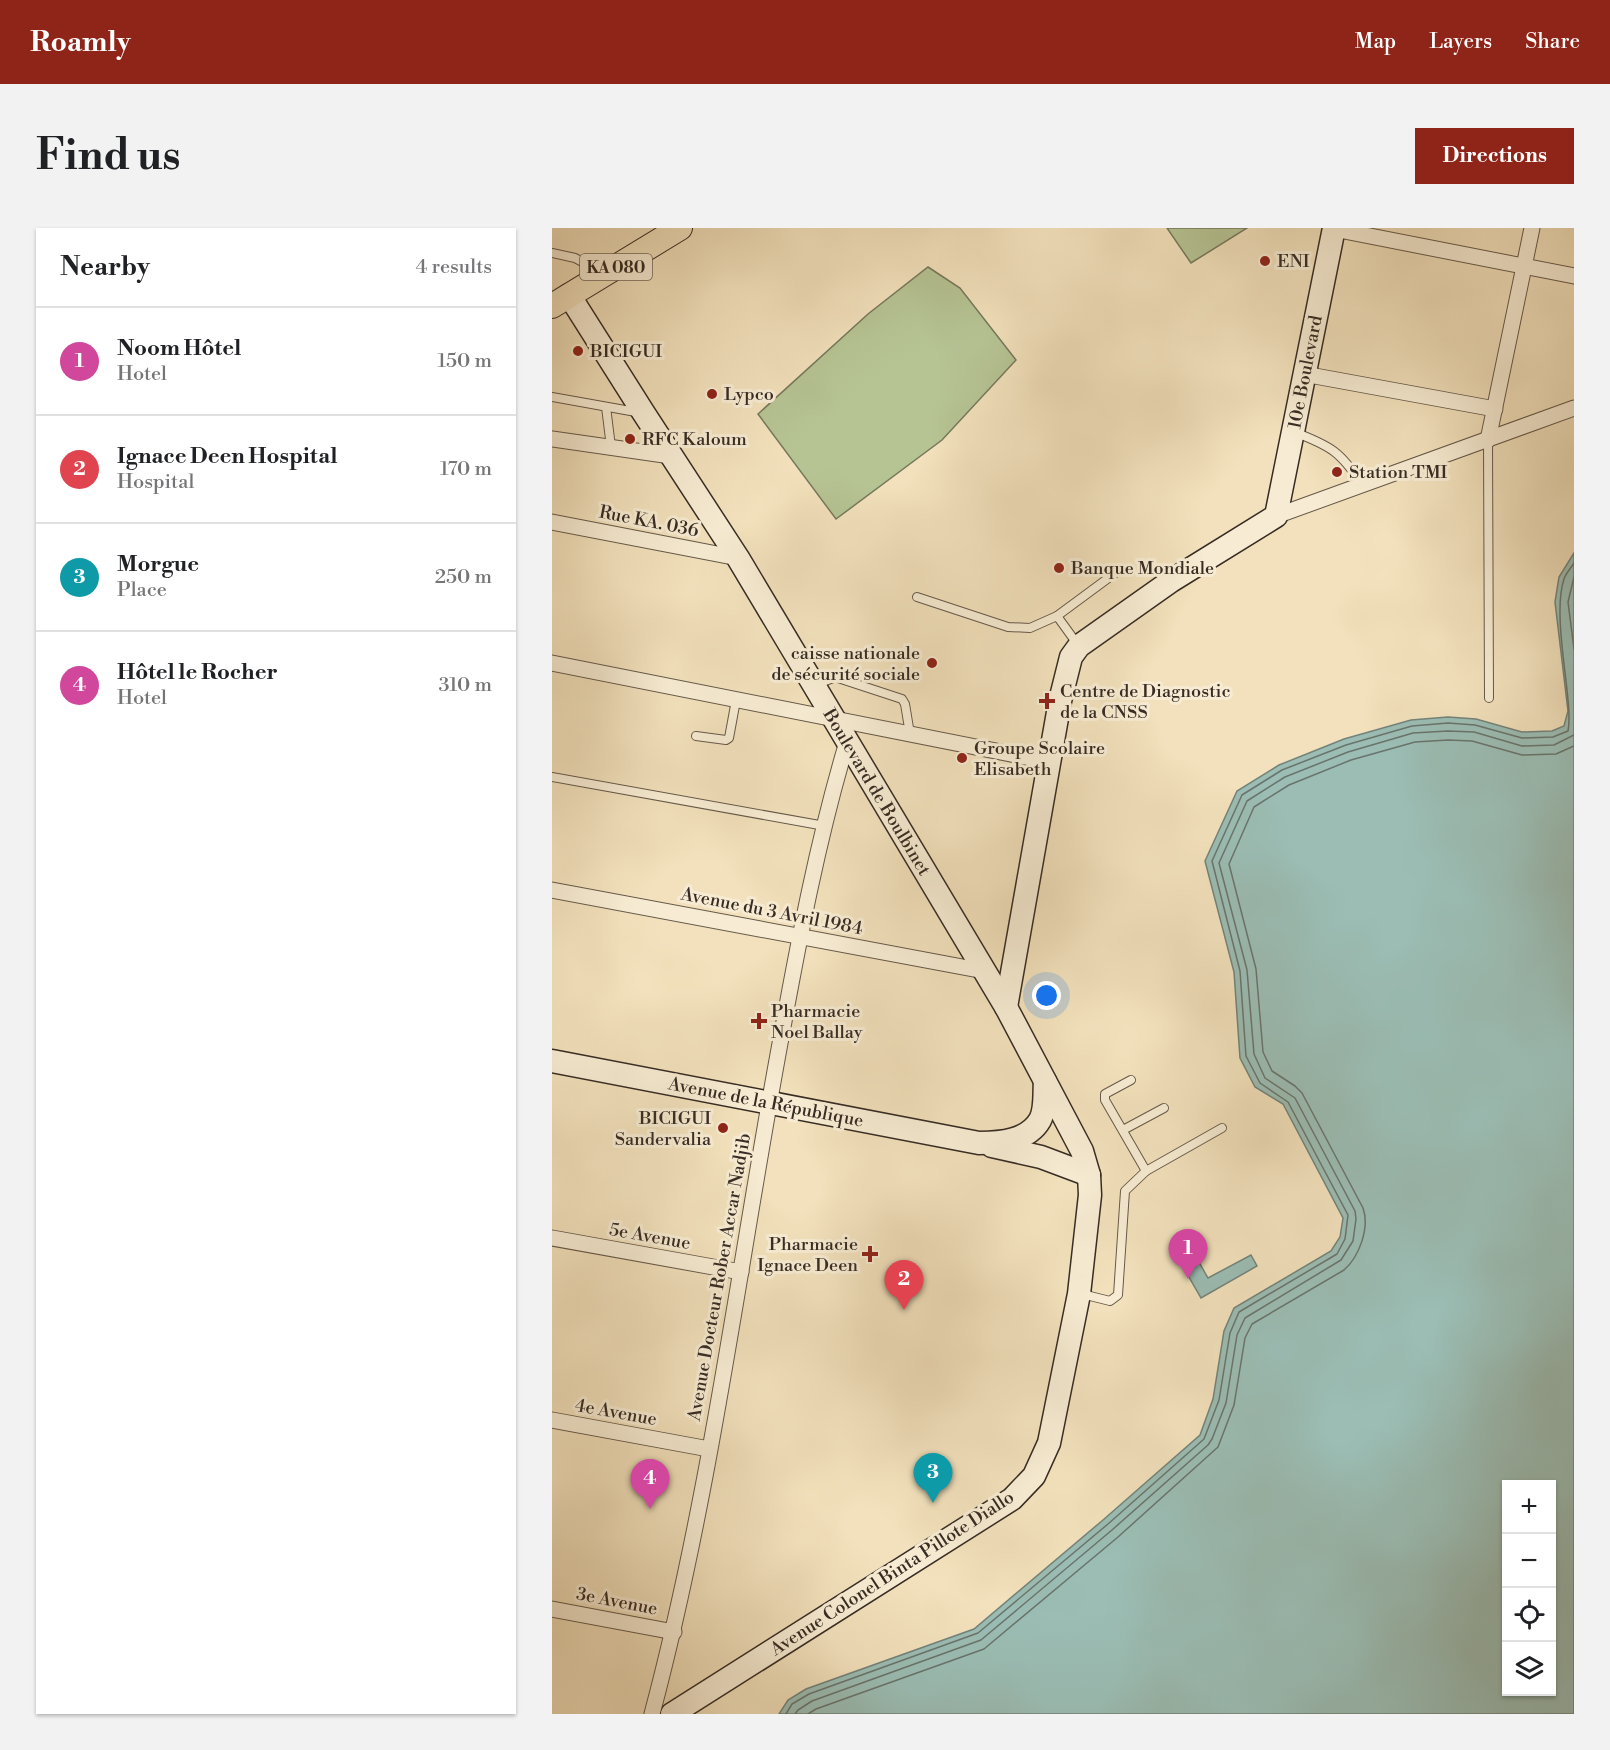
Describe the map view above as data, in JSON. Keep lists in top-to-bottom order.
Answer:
{
  "streets": {
    "main road": [
      "KA 080",
      "10e Boulevard",
      "Boulevard de Boulbinet",
      "Avenue de la République",
      "Avenue Colonel Binta Pillote Diallo"
    ],
    "street": [
      "Rue KA. 036",
      "Avenue du 3 Avril 1984",
      "5e Avenue",
      "Avenue Docteur Rober Accar Nadjib",
      "4e Avenue",
      "3e Avenue"
    ]
  },
  "crossings": [
    ["KA 080", "Boulevard de Boulbinet"],
    ["Rue KA. 036", "Boulevard de Boulbinet"],
    ["Boulevard de Boulbinet", "Avenue du 3 Avril 1984"],
    ["Boulevard de Boulbinet", "Avenue de la République"],
    ["Boulevard de Boulbinet", "Avenue Docteur Rober Accar Nadjib"],
    ["Boulevard de Boulbinet", "Avenue Colonel Binta Pillote Diallo"],
    ["Avenue du 3 Avril 1984", "Avenue Docteur Rober Accar Nadjib"],
    ["Avenue de la République", "Avenue Docteur Rober Accar Nadjib"],
    ["Avenue de la République", "Avenue Colonel Binta Pillote Diallo"],
    ["5e Avenue", "Avenue Docteur Rober Accar Nadjib"],
    ["Avenue Docteur Rober Accar Nadjib", "4e Avenue"],
    ["Avenue Docteur Rober Accar Nadjib", "3e Avenue"]
  ],
  "places": {
    "other": [
      "ENI",
      "BICIGUI",
      "Lypco",
      "RFC Kaloum",
      "Station TMI",
      "Banque Mondiale",
      "caisse nationale de sécurité sociale",
      "Groupe Scolaire Elisabeth",
      "BICIGUI Sandervalia"
    ],
    "health": ["Centre de Diagnostic de la CNSS", "Pharmacie Noel Ballay", "Pharmacie Ignace Deen"]
  },
  "page": {
    "header": "Roamly",
    "nav": ["Map", "Layers", "Share"],
    "buttons": "Directions",
    "title": "Find us",
    "heading": ["Nearby", "4 results"],
    "list": [
      {
        "mark": "1",
        "name": "Noom Hôtel",
        "note": "Hotel",
        "value": "150 m"
      },
      {
        "mark": "2",
        "name": "Ignace Deen Hospital",
        "note": "Hospital",
        "value": "170 m"
      },
      {
        "mark": "3",
        "name": "Morgue",
        "note": "Place",
        "value": "250 m"
      },
      {
        "mark": "4",
        "name": "Hôtel le Rocher",
        "note": "Hotel",
        "value": "310 m"
      }
    ],
    "pins": [
      "1",
      "2",
      "3",
      "4"
    ],
    "map_buttons": ["+", "−"]
  }
}
